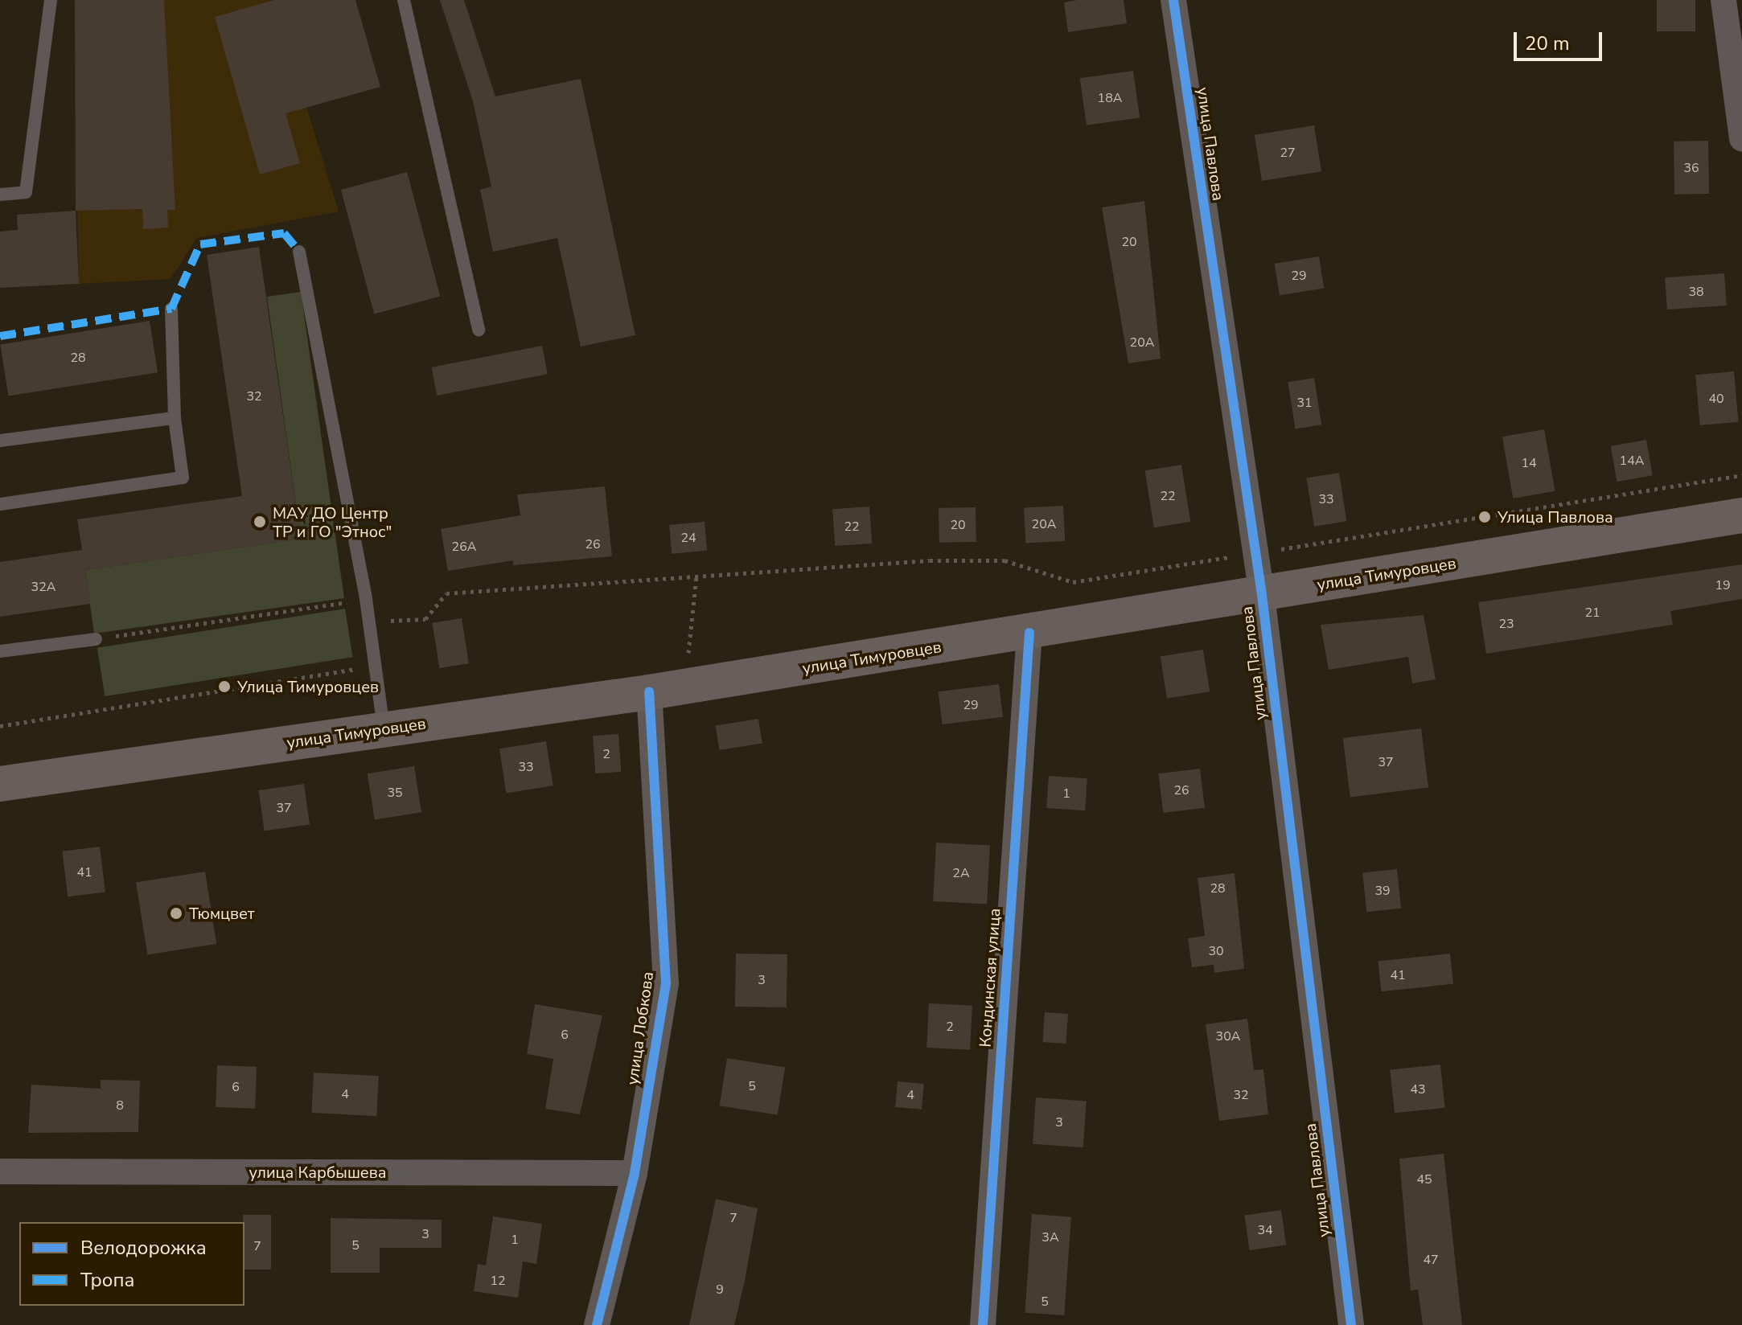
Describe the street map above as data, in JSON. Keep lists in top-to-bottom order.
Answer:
{
  "streets": {
    "main road": ["улица Тимуровцев"],
    "street": [
      "улица Павлова",
      "Кондинская улица",
      "улица Лобкова",
      "улица Карбышева"
    ]
  },
  "crossings": [
    ["улица Павлова", "улица Тимуровцев"],
    ["улица Тимуровцев", "Кондинская улица"],
    ["улица Тимуровцев", "улица Лобкова"],
    ["улица Лобкова", "улица Карбышева"]
  ],
  "places": [
    "Улица Павлова",
    "МАУ ДО Центр ТР и ГО \"Этнос\"",
    "Улица Тимуровцев",
    "Тюмцвет"
  ],
  "house_numbers": [
    "18А",
    "27",
    "36",
    "20",
    "29",
    "38",
    "20А",
    "28",
    "32",
    "40",
    "31",
    "14А",
    "14",
    "22",
    "33",
    "20А",
    "20",
    "22",
    "24",
    "26",
    "26А",
    "19",
    "32А",
    "21",
    "23",
    "29",
    "2",
    "37",
    "33",
    "26",
    "35",
    "1",
    "37",
    "41",
    "2А",
    "28",
    "39",
    "30",
    "41",
    "3",
    "2",
    "6",
    "30А",
    "5",
    "6",
    "43",
    "4",
    "4",
    "32",
    "8",
    "3",
    "45",
    "7",
    "34",
    "3",
    "3А",
    "1",
    "5",
    "7",
    "47",
    "12",
    "9",
    "5"
  ],
  "legend": ["Велодорожка", "Тропа"],
  "scale_bar": "20 m"
}
